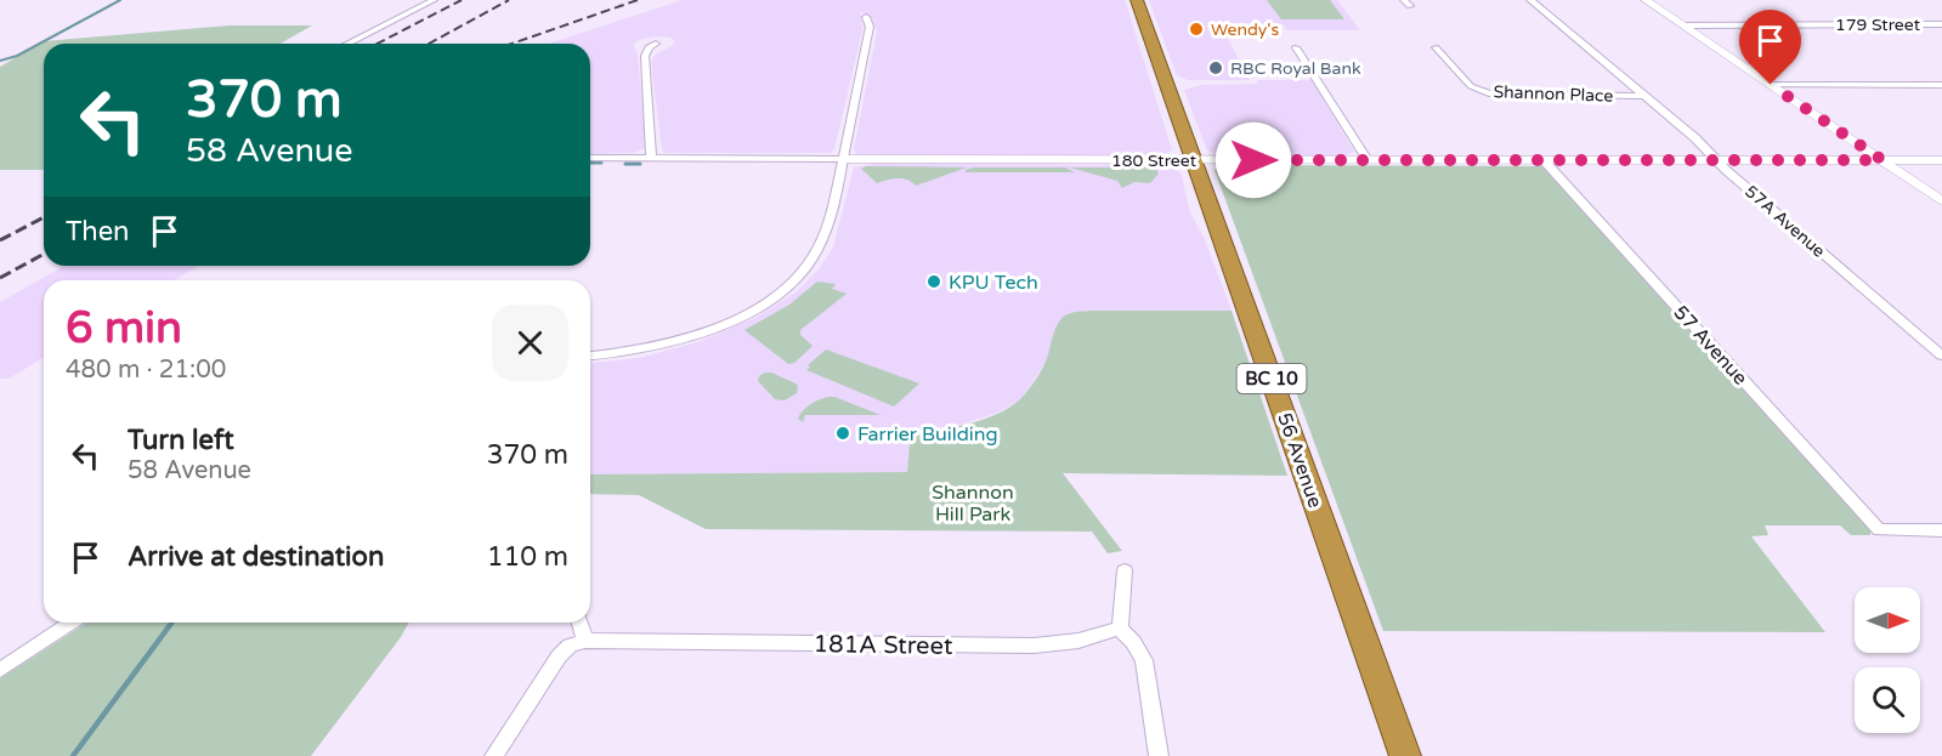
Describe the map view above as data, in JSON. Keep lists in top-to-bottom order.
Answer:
{
  "streets": {
    "highway": ["BC 10", "56 Avenue"],
    "street": [
      "179 Street",
      "Shannon Place",
      "180 Street",
      "57A Avenue",
      "57 Avenue",
      "181A Street"
    ]
  },
  "crossings": [
    ["Shannon Place", "57A Avenue"],
    ["180 Street", "57A Avenue"],
    ["180 Street", "57 Avenue"],
    ["180 Street", "56 Avenue"]
  ],
  "parks": ["Shannon Hill Park"],
  "places": [
    "Wendy's",
    "RBC Royal Bank",
    "KPU Tech",
    "Farrier Building"
  ],
  "north": "right",
  "page": {
    "turn": ["370 m", "58 Avenue"],
    "then": "Then",
    "heading": ["6 min", "480 m · 21:00"],
    "list": [
      {
        "name": "Turn left",
        "note": "58 Avenue",
        "value": "370 m"
      },
      {
        "name": "Arrive at destination",
        "value": "110 m"
      }
    ]
  }
}
